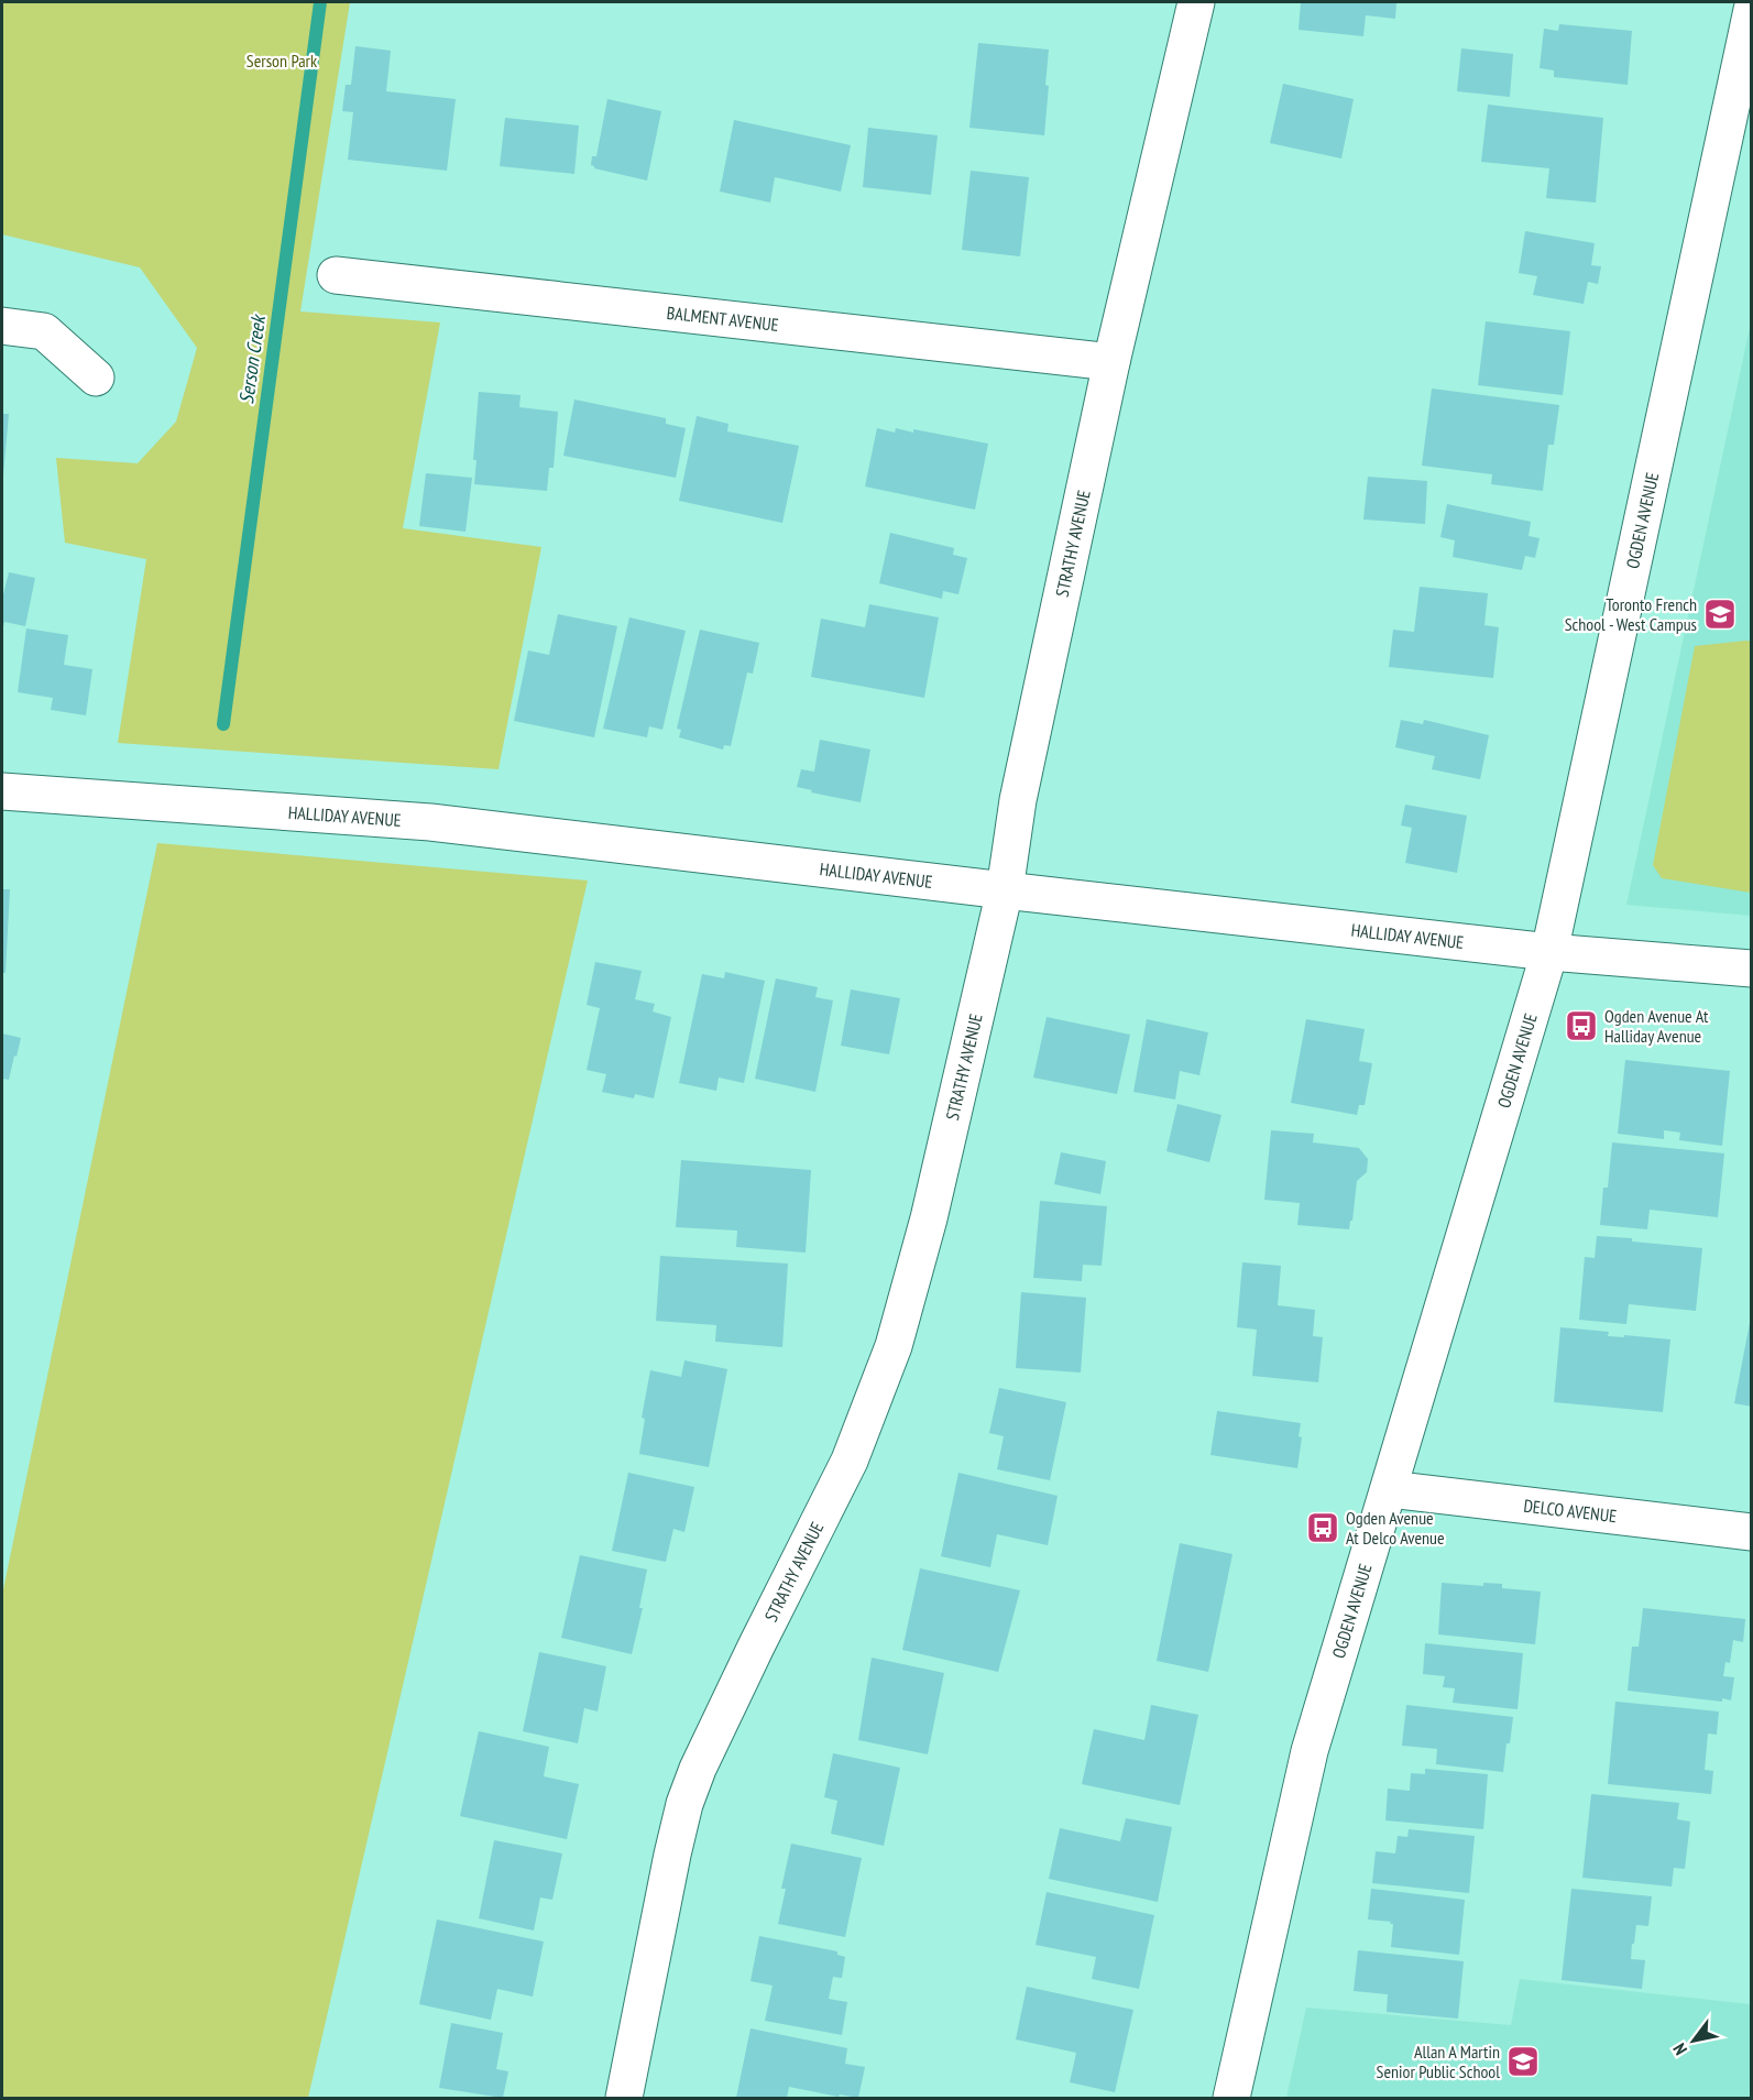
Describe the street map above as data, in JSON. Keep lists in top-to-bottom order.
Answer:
{
  "streets": {
    "street": [
      "BALMENT AVENUE",
      "OGDEN AVENUE",
      "STRATHY AVENUE",
      "HALLIDAY AVENUE",
      "DELCO AVENUE"
    ]
  },
  "crossings": [
    ["BALMENT AVENUE", "STRATHY AVENUE"],
    ["OGDEN AVENUE", "HALLIDAY AVENUE"],
    ["OGDEN AVENUE", "DELCO AVENUE"],
    ["STRATHY AVENUE", "HALLIDAY AVENUE"]
  ],
  "water": ["Serson Creek"],
  "parks": ["Serson Park"],
  "places": {
    "school or university": ["Toronto French School - West Campus", "Allan A Martin Senior Public School"],
    "bus stop": ["Ogden Avenue At Halliday Avenue", "Ogden Avenue At Delco Avenue"]
  },
  "north": "bottom left"
}
